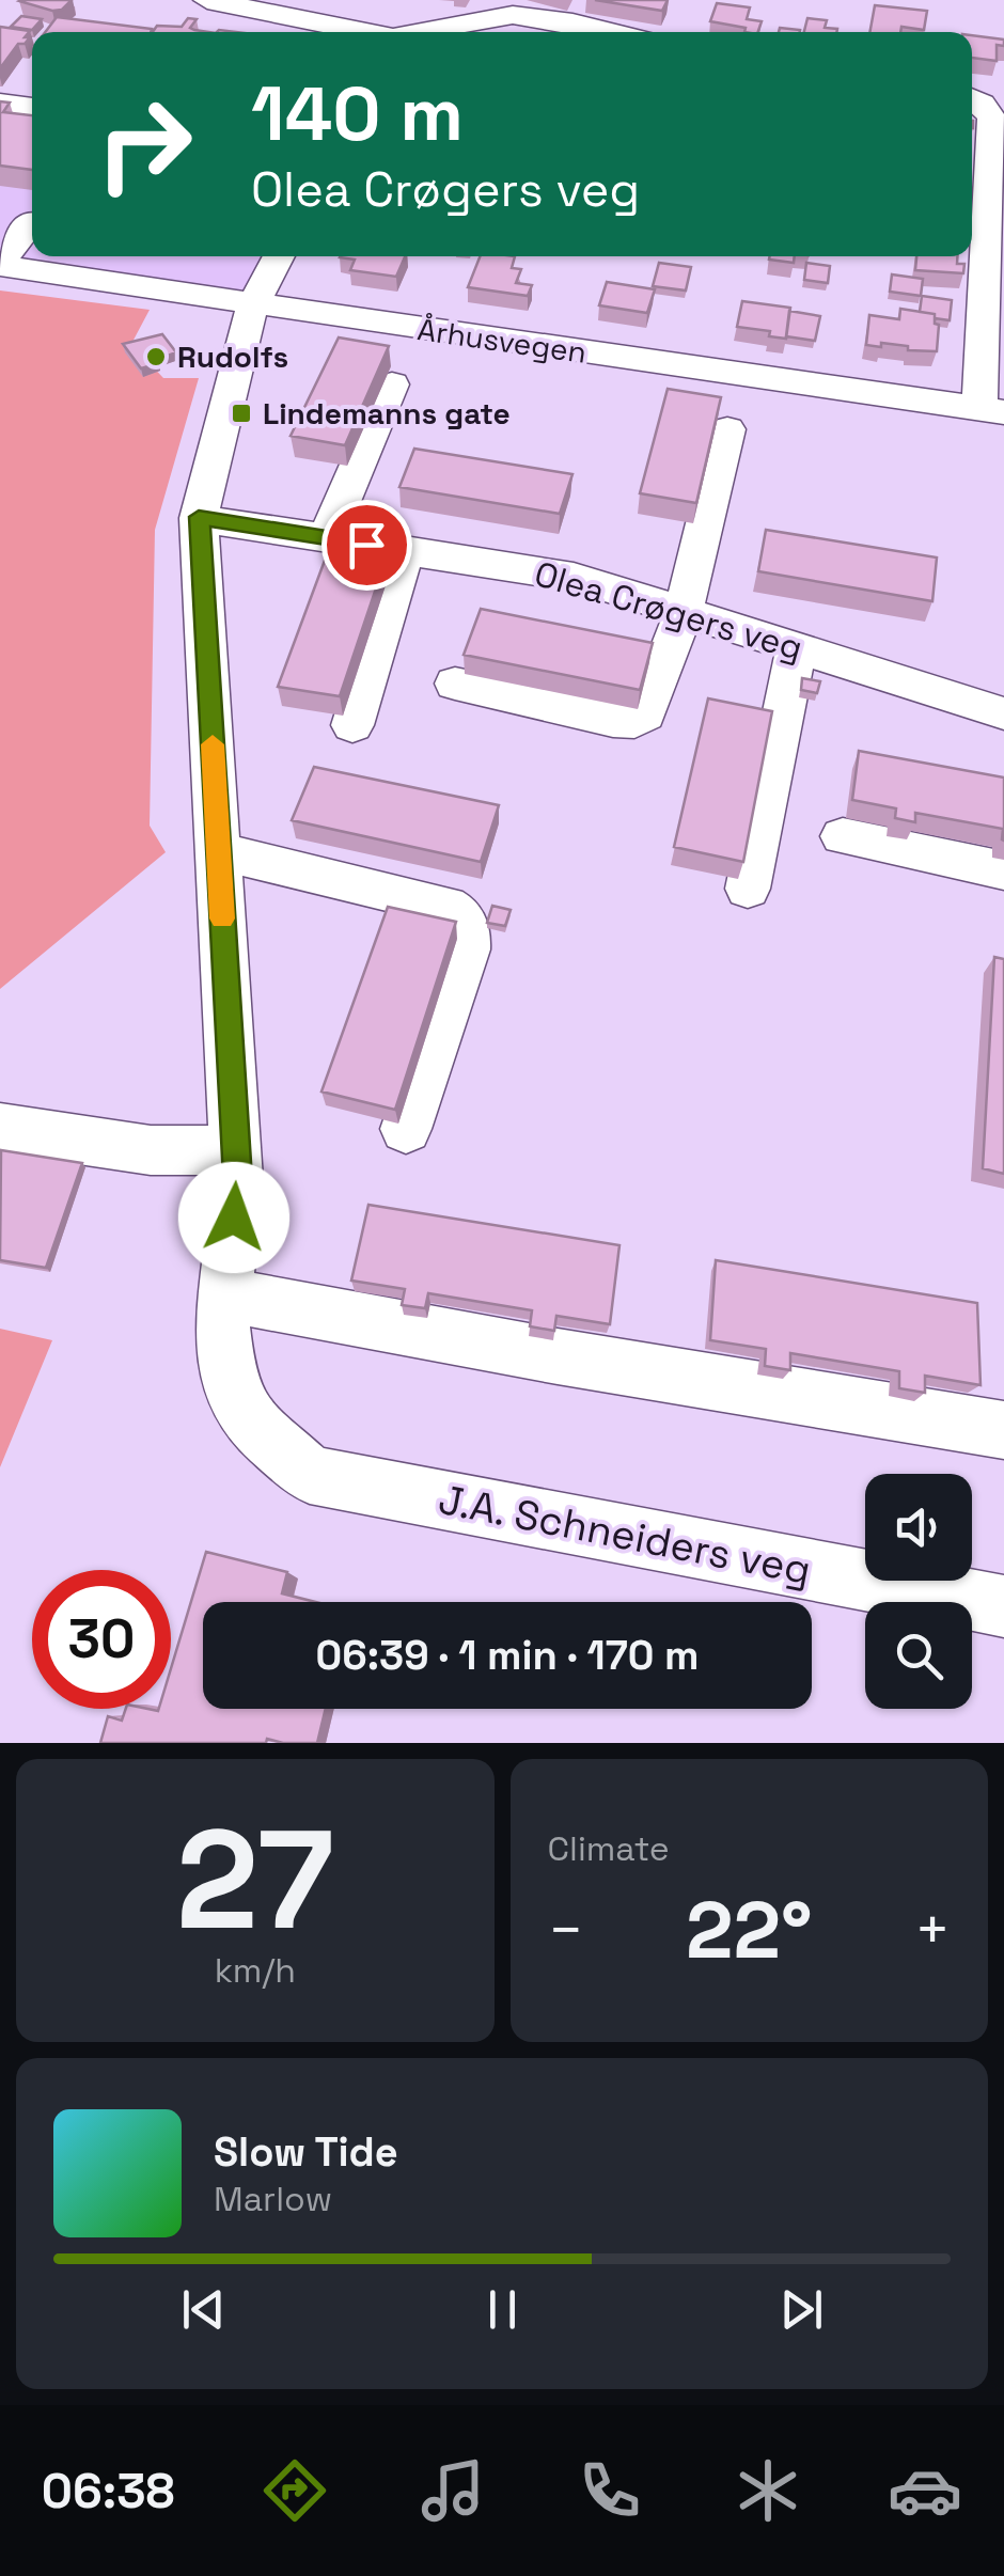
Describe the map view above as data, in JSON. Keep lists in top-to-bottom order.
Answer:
{
  "streets": {
    "street": ["Århusvegen", "Olea Crøgers veg", "J.A. Schneiders veg"]
  },
  "places": {
    "other": ["Rudolfs"],
    "transit": ["Lindemanns gate"]
  },
  "page": {
    "turn": ["140 m", "Olea Crøgers veg"],
    "limit": "30",
    "trip": "06:39 · 1 min · 170 m",
    "tile": [
      ["27", "km/h"],
      "Climate"
    ],
    "heat": ["−", "22°", "+"],
    "song": ["Slow Tide", "Marlow"],
    "tabs": "06:38"
  }
}
